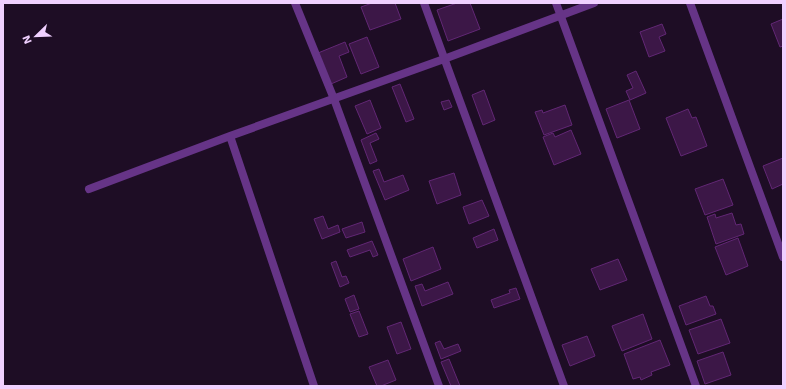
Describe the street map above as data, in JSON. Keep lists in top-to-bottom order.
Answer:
{
  "north": "bottom left"
}
